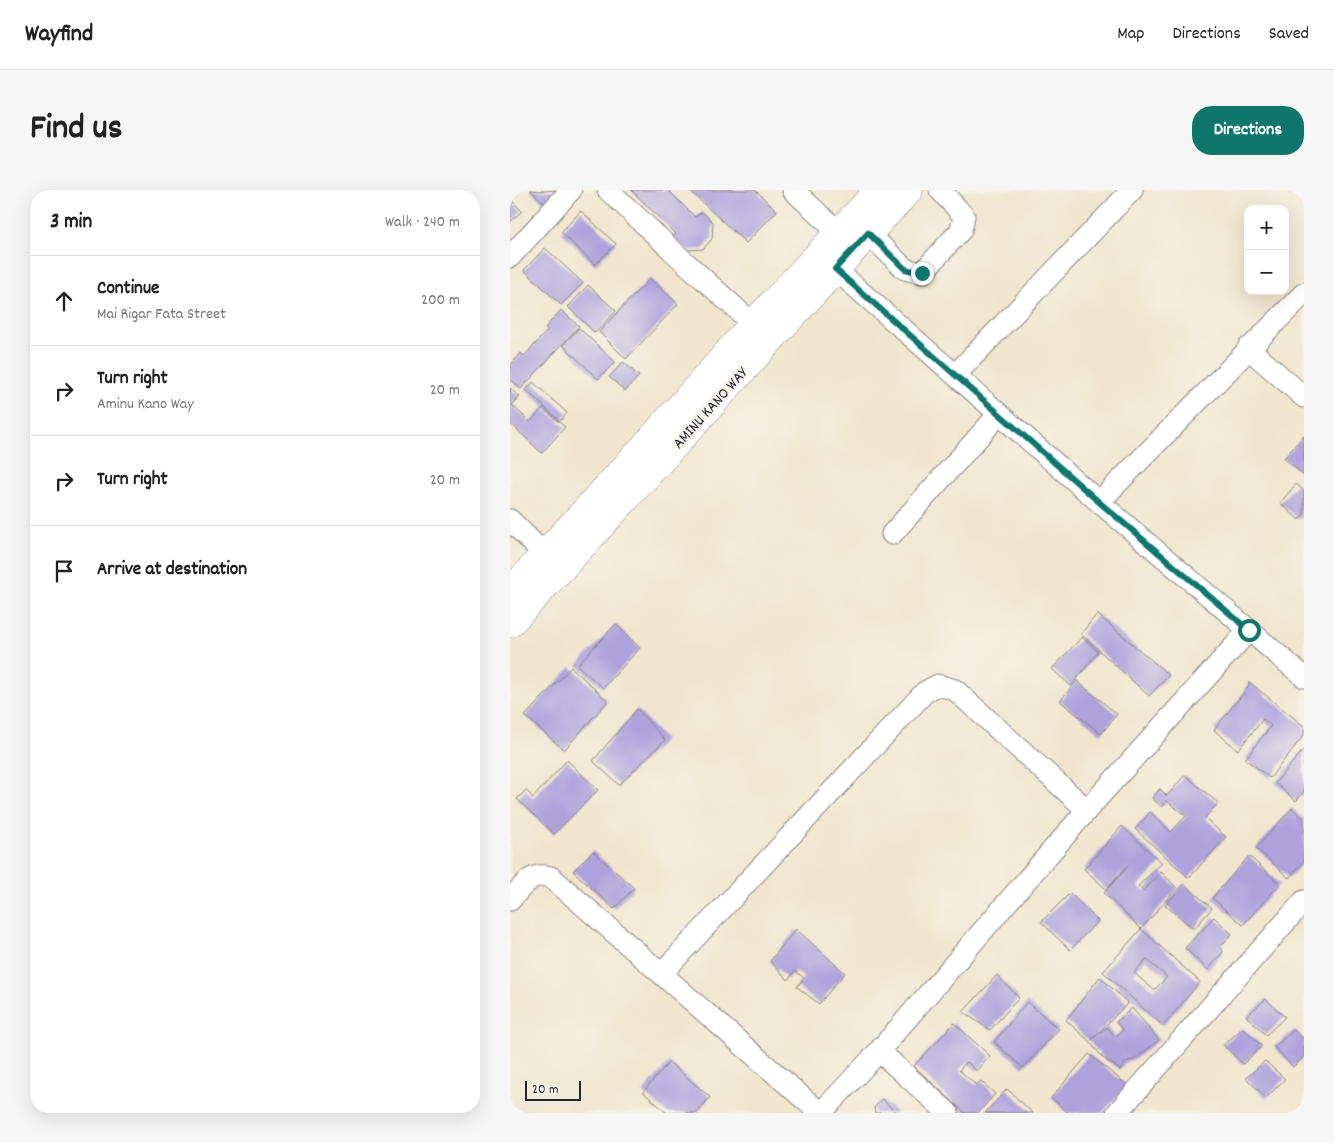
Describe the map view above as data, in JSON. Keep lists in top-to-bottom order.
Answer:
{
  "streets": {
    "main road": ["AMINU KANO WAY"]
  },
  "scale_bar": "20 m",
  "page": {
    "header": "Wayfind",
    "nav": ["Map", "Directions", "Saved"],
    "title": "Find us",
    "buttons": "Directions",
    "heading": ["3 min", "Walk · 240 m"],
    "map_buttons": ["+", "−"],
    "list": [
      ["Continue", "Mai Rigar Fata Street", "200 m"],
      ["Turn right", "Aminu Kano Way", "20 m"],
      ["Turn right", "20 m"],
      "Arrive at destination"
    ],
    "scale": "20 m"
  }
}
